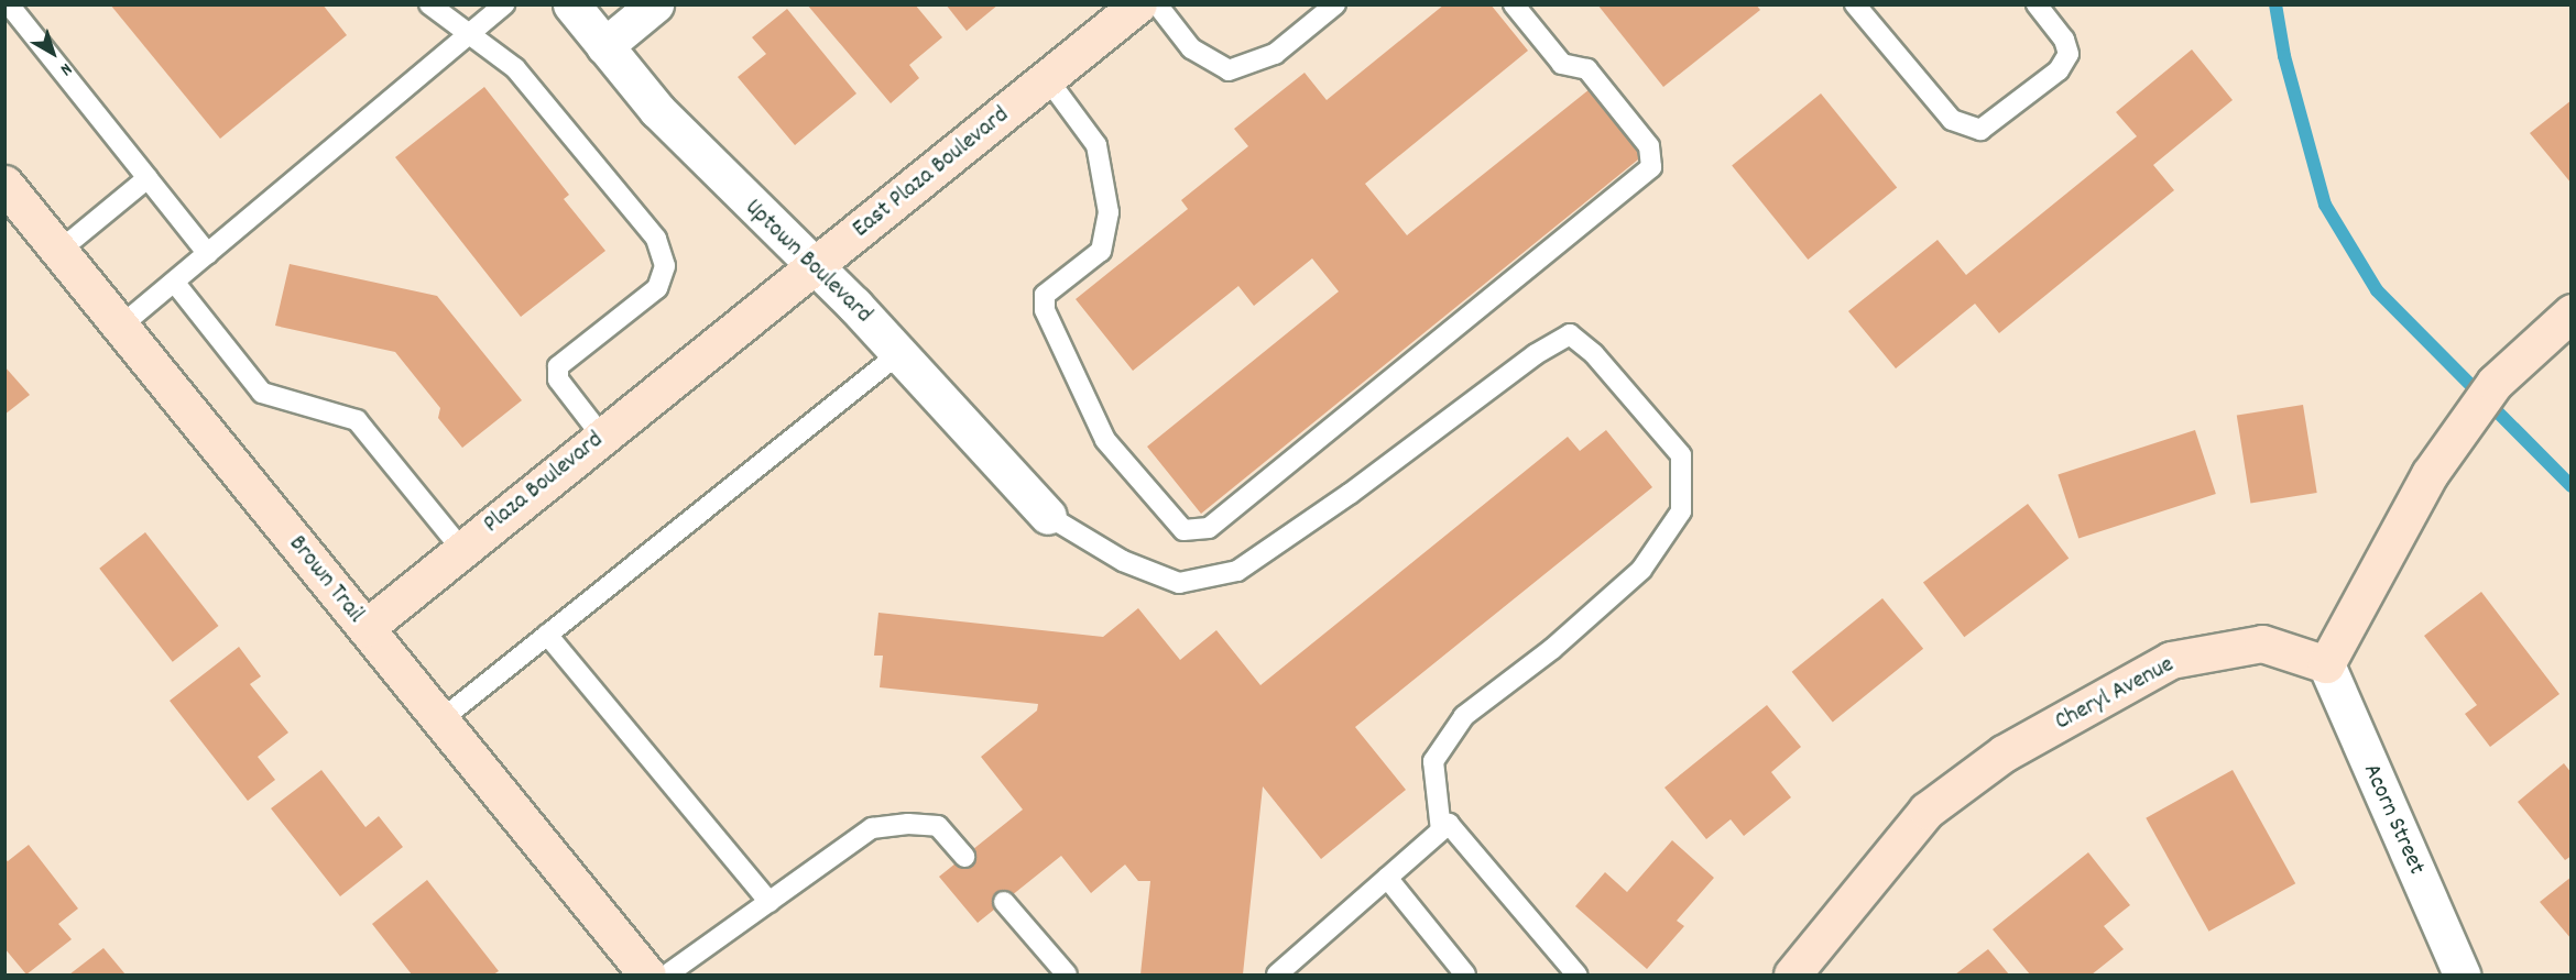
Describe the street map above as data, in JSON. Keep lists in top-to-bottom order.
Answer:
{
  "streets": {
    "street": [
      "East Plaza Boulevard",
      "Uptown Boulevard",
      "Plaza Boulevard",
      "Brown Trail",
      "Cheryl Avenue",
      "Acorn Street"
    ]
  },
  "crossings": [
    ["East Plaza Boulevard", "Uptown Boulevard"],
    ["East Plaza Boulevard", "Plaza Boulevard"],
    ["Plaza Boulevard", "Brown Trail"],
    ["Cheryl Avenue", "Acorn Street"]
  ],
  "north": "bottom right"
}
